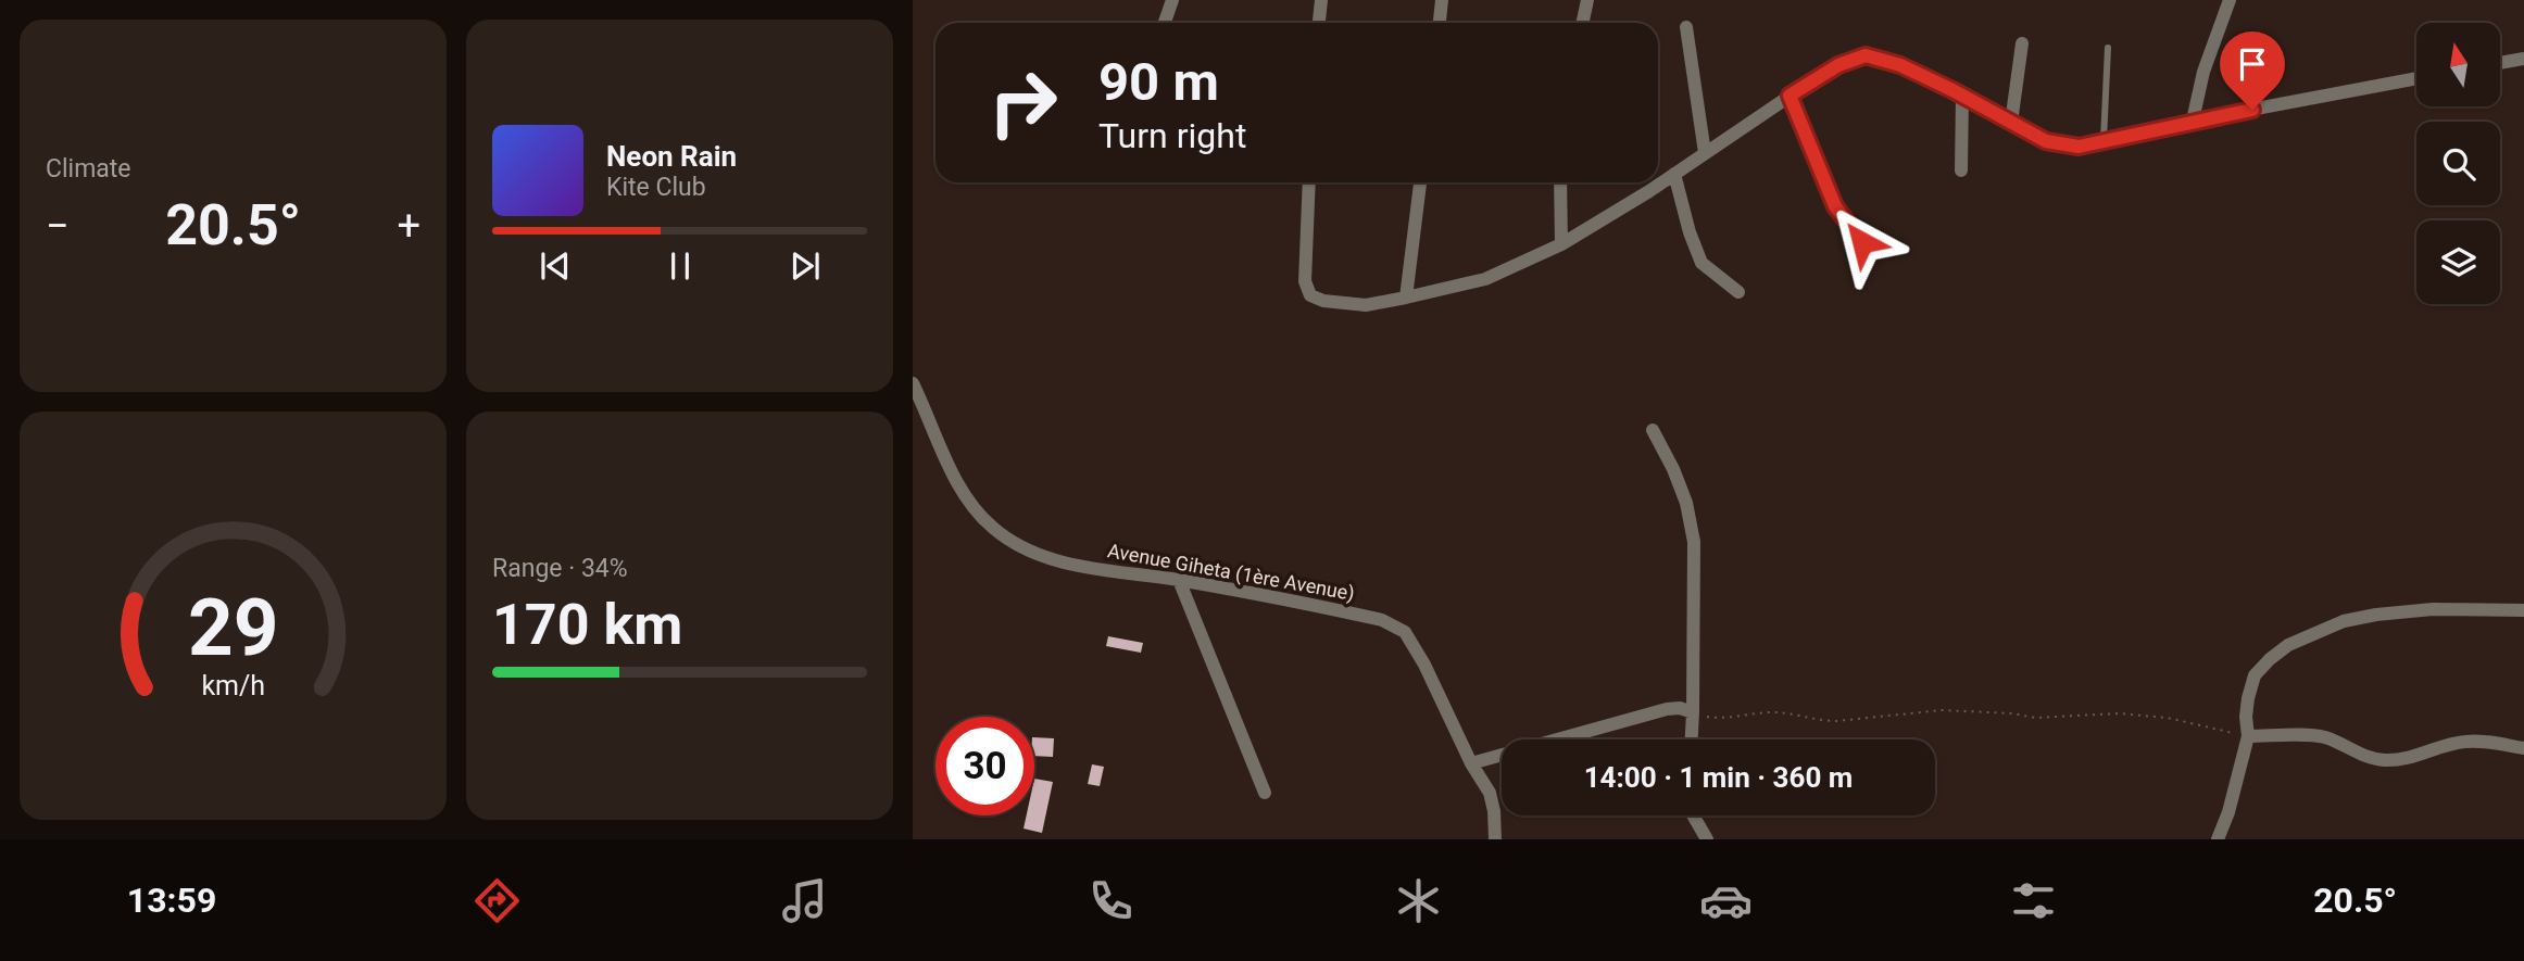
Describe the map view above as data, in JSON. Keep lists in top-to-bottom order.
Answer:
{
  "streets": {
    "street": ["Avenue Giheta (1ère Avenue)"]
  },
  "north": "top",
  "page": {
    "tile": [
      "Climate",
      ["Range · 34%", "170 km"]
    ],
    "turn": ["90 m", "Turn right"],
    "song": ["Neon Rain", "Kite Club"],
    "heat": ["−", "20.5°", "+"],
    "limit": "30",
    "trip": "14:00 · 1 min · 360 m",
    "tabs": ["13:59", "20.5°"],
    "gauge": ["29", "km/h"]
  }
}
